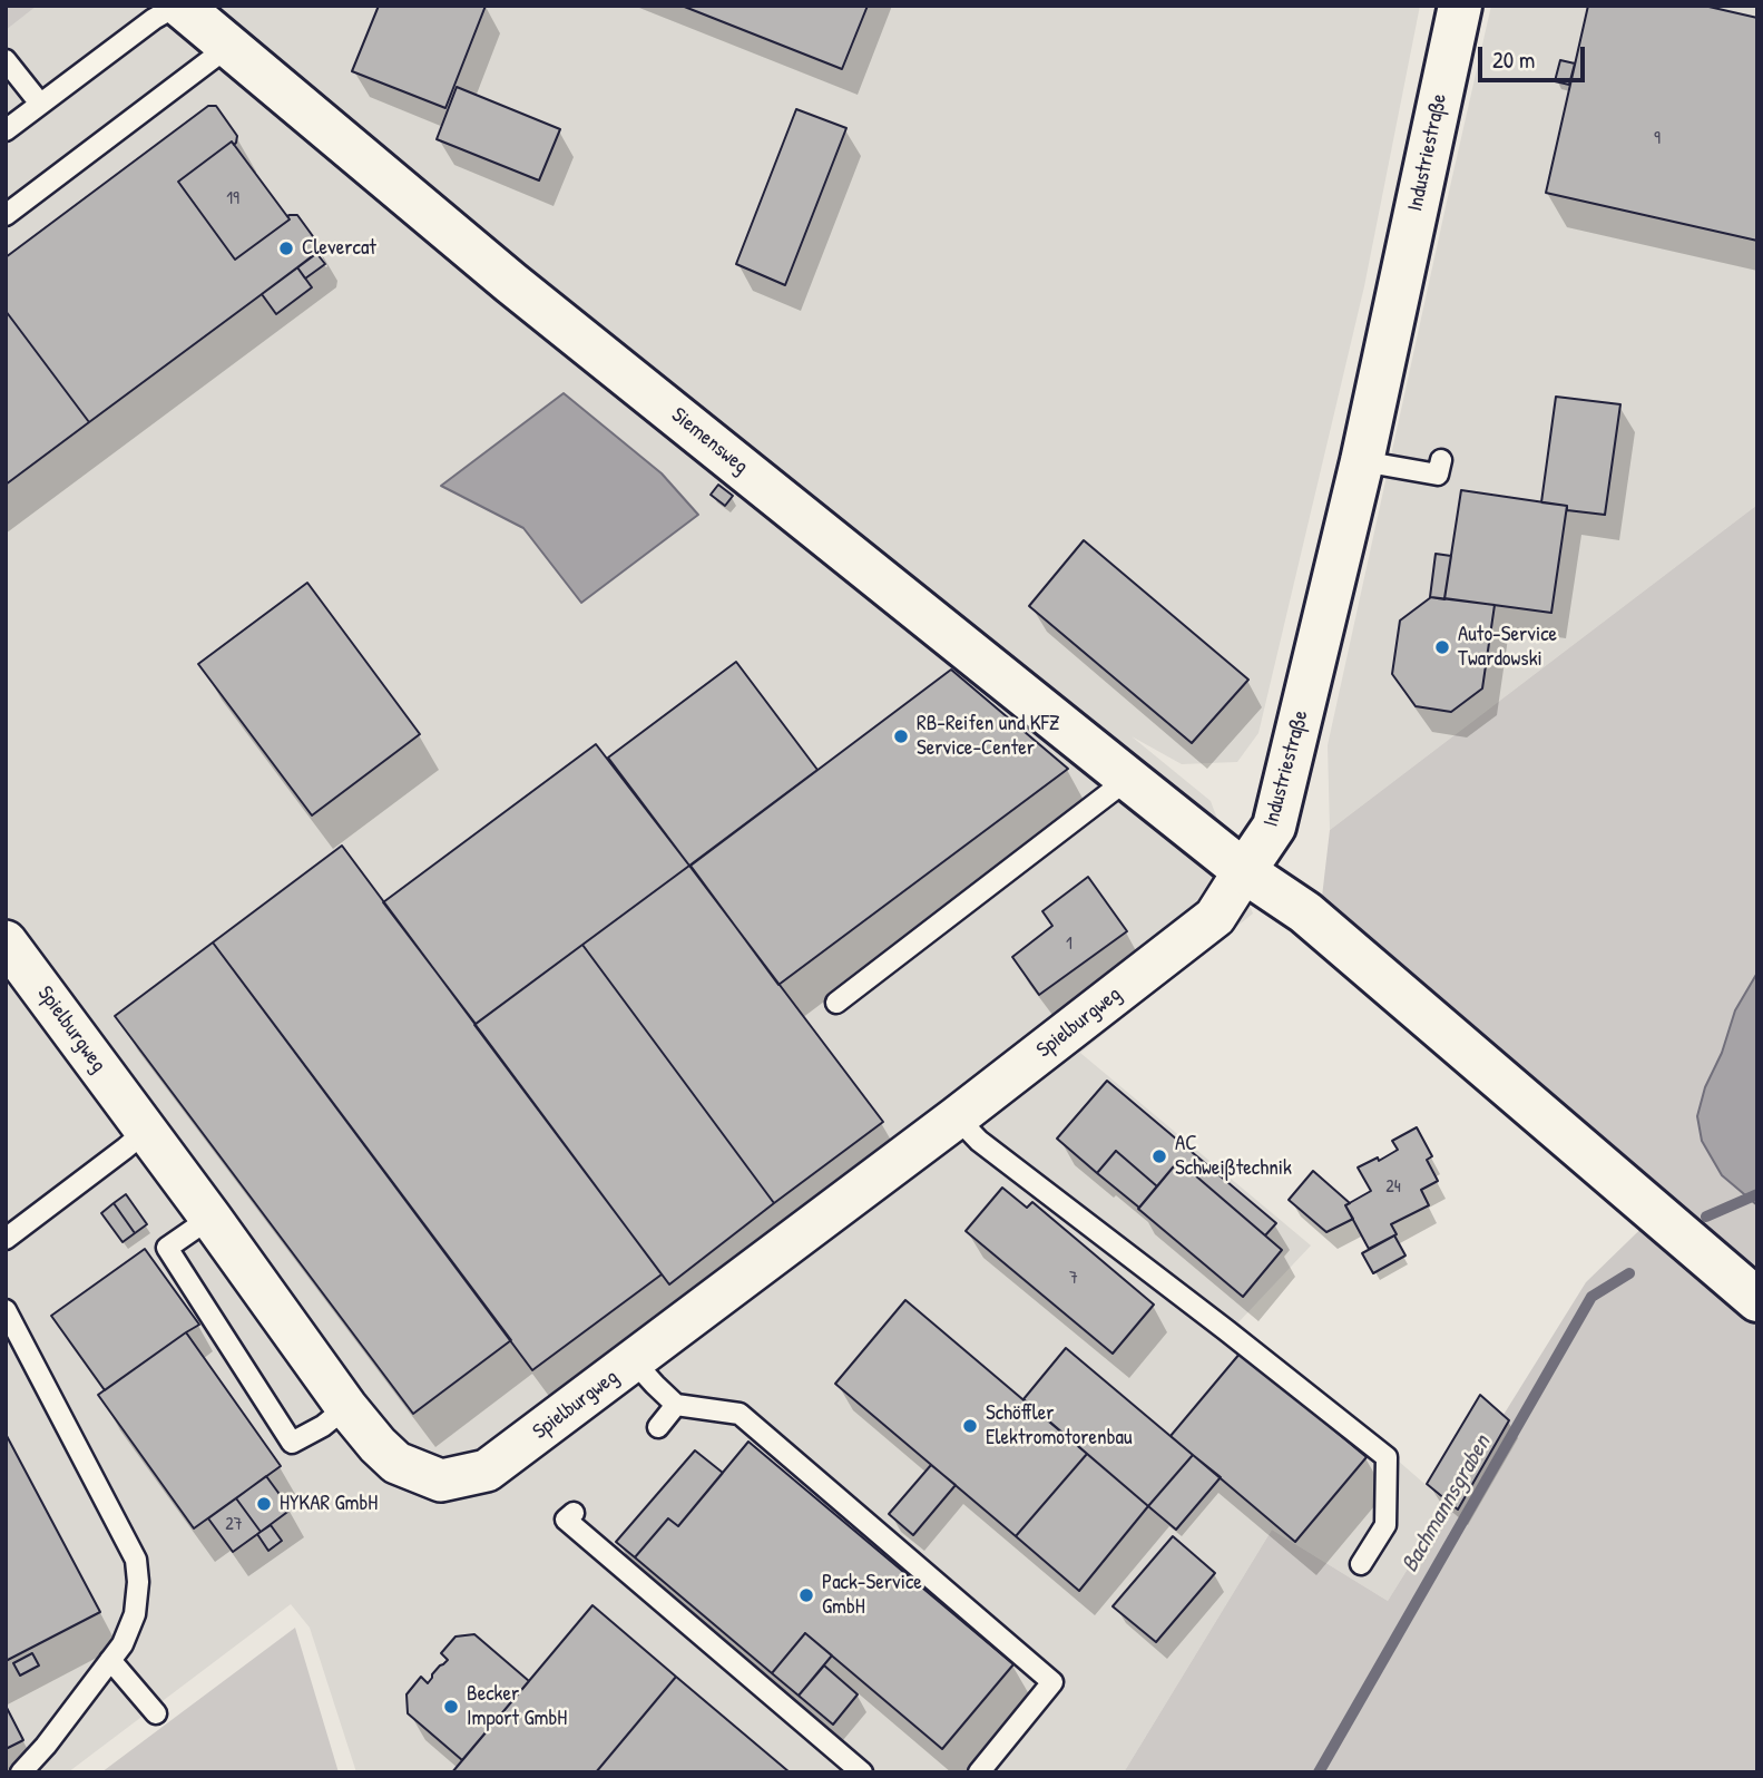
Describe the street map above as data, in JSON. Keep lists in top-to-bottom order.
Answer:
{
  "streets": {
    "street": ["Industriestraße", "Siemensweg", "Spielburgweg"]
  },
  "crossings": [
    ["Industriestraße", "Siemensweg"],
    ["Industriestraße", "Spielburgweg"],
    ["Siemensweg", "Spielburgweg"]
  ],
  "water": ["Bachmannsgraben"],
  "places": [
    "Clevercat",
    "Auto-Service Twardowski",
    "RB-Reifen und KFZ Service-Center",
    "AC Schweißtechnik",
    "Schöffler Elektromotorenbau",
    "HYKAR GmbH",
    "Pack-Service GmbH",
    "Becker Import GmbH"
  ],
  "house_numbers": [
    "9",
    "19",
    "1",
    "24",
    "7",
    "27"
  ],
  "scale_bar": "20 m"
}
